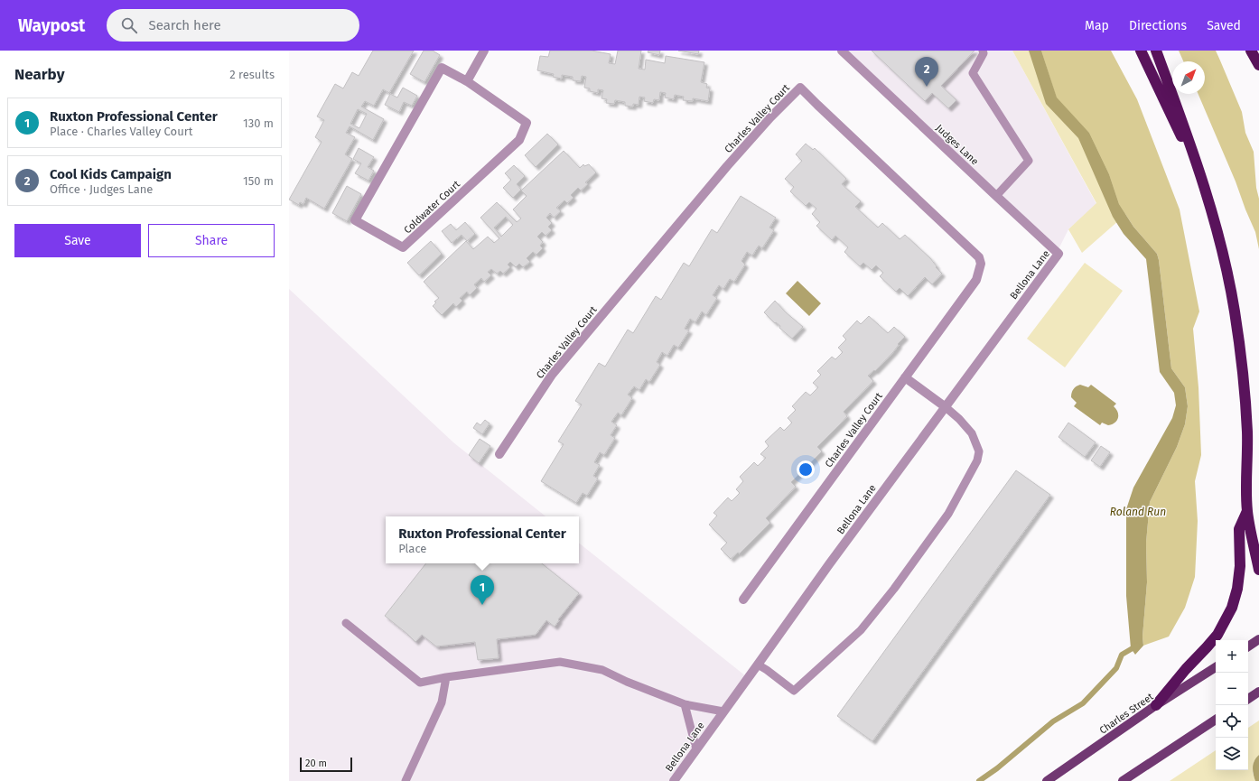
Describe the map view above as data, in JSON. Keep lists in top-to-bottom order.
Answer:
{
  "streets": {
    "main road": ["Charles Street"],
    "street": [
      "Charles Valley Court",
      "Judges Lane",
      "Coldwater Court",
      "Bellona Lane"
    ]
  },
  "crossings": [
    ["Judges Lane", "Bellona Lane"]
  ],
  "water": ["Roland Run"],
  "scale_bar": "20 m",
  "north": "top right",
  "page": {
    "header": "Waypost",
    "search": "Search here",
    "nav": ["Map", "Directions", "Saved"],
    "heading": ["Nearby", "2 results"],
    "pins": ["2", "1"],
    "list": [
      {
        "mark": "1",
        "name": "Ruxton Professional Center",
        "note": "Place · Charles Valley Court",
        "value": "130 m"
      },
      {
        "mark": "2",
        "name": "Cool Kids Campaign",
        "note": "Office · Judges Lane",
        "value": "150 m"
      }
    ],
    "buttons": ["Save", "Share"],
    "popup": ["Ruxton Professional Center", "Place"],
    "map_buttons": ["+", "−"],
    "scale": "20 m"
  }
}
